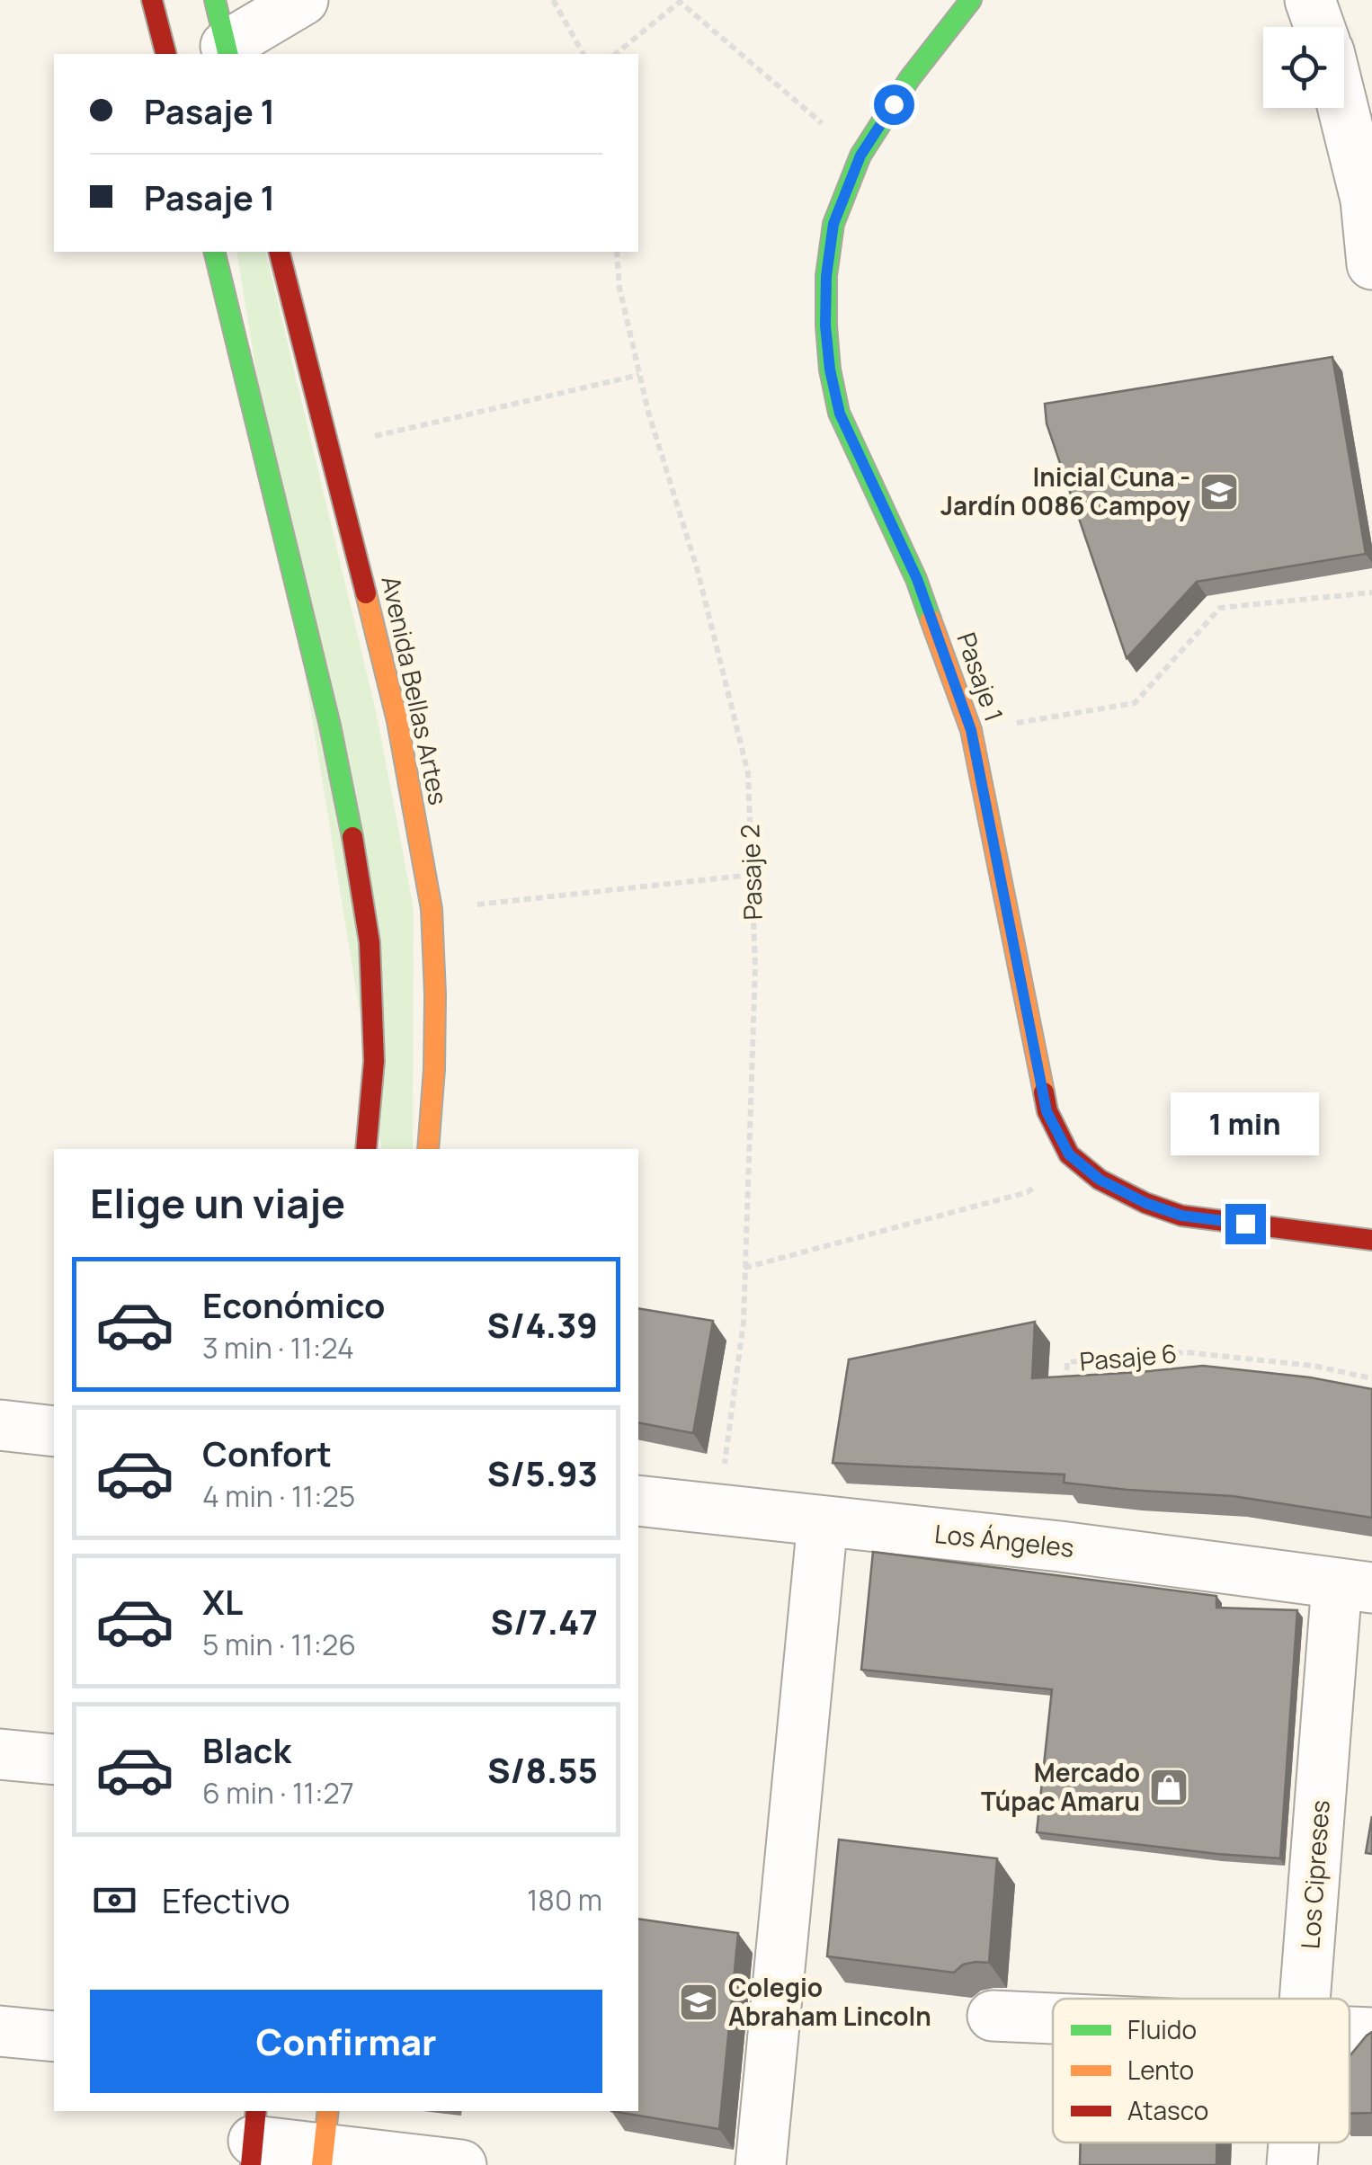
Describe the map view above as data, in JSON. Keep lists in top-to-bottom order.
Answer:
{
  "streets": {
    "street": [
      "Pasaje 1",
      "Avenida Bellas Artes",
      "Los Ángeles",
      "Los Cipreses"
    ],
    "path": ["Pasaje 2", "Pasaje 6"]
  },
  "crossings": [
    ["Pasaje 2", "Los Ángeles"],
    ["Los Ángeles", "Los Cipreses"]
  ],
  "places": {
    "school or university": ["Inicial Cuna - Jardín 0086 Campoy", "Colegio Abraham Lincoln"],
    "shop": ["Mercado Túpac Amaru"]
  },
  "legend": ["Fluido", "Lento", "Atasco"],
  "page": {
    "banner": ["Pasaje 1", "Pasaje 1"],
    "bubble": "1 min",
    "heading": "Elige un viaje",
    "list": [
      {
        "name": "Económico",
        "note": "3 min · 11:24",
        "value": "S/4.39"
      },
      {
        "name": "Confort",
        "note": "4 min · 11:25",
        "value": "S/5.93"
      },
      {
        "name": "XL",
        "note": "5 min · 11:26",
        "value": "S/7.47"
      },
      {
        "name": "Black",
        "note": "6 min · 11:27",
        "value": "S/8.55"
      }
    ],
    "pay": ["Efectivo", "180 m"],
    "buttons": "Confirmar"
  }
}
